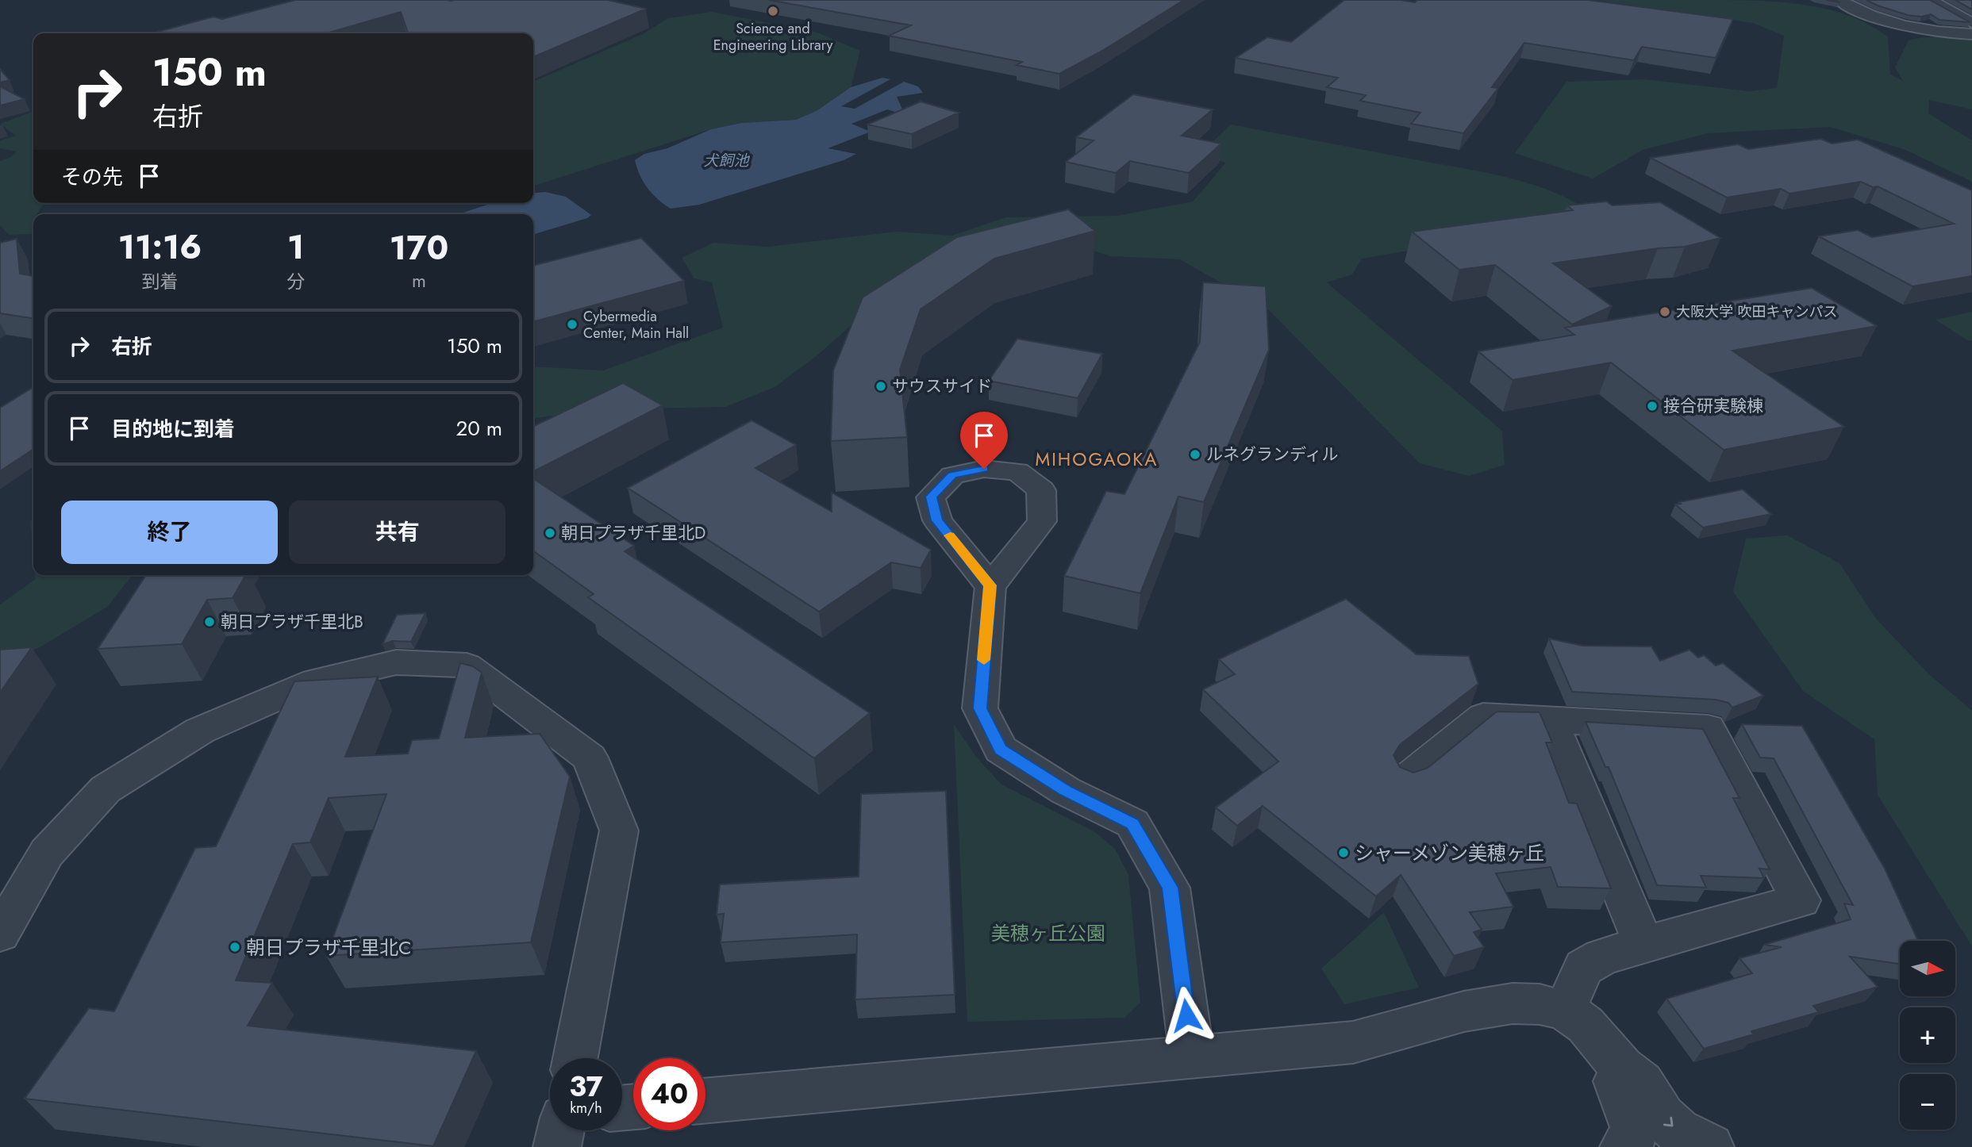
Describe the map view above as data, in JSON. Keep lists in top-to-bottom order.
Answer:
{
  "districts": ["MIHOGAOKA"],
  "water": ["犬飼池"],
  "parks": ["美穂ヶ丘公園"],
  "places": [
    "Science and Engineering Library",
    "大阪大学 吹田キャンパス",
    "Cybermedia Center, Main Hall",
    "サウスサイド",
    "接合研実験棟",
    "ルネグランディル",
    "朝日プラザ千里北D",
    "朝日プラザ千里北B",
    "シャーメゾン美穂ヶ丘",
    "朝日プラザ千里北C"
  ],
  "north": "right",
  "page": {
    "turn": ["150 m", "右折"],
    "then": "その先",
    "eta": [
      "11:16",
      "到着",
      "1",
      "分",
      "170",
      "m"
    ],
    "list": [
      {
        "name": "右折",
        "value": "150 m"
      },
      {
        "name": "目的地に到着",
        "value": "20 m"
      }
    ],
    "buttons": ["終了", "共有"],
    "map_buttons": ["+", "−"],
    "speed": "37 km/h",
    "limit": "40"
  }
}
